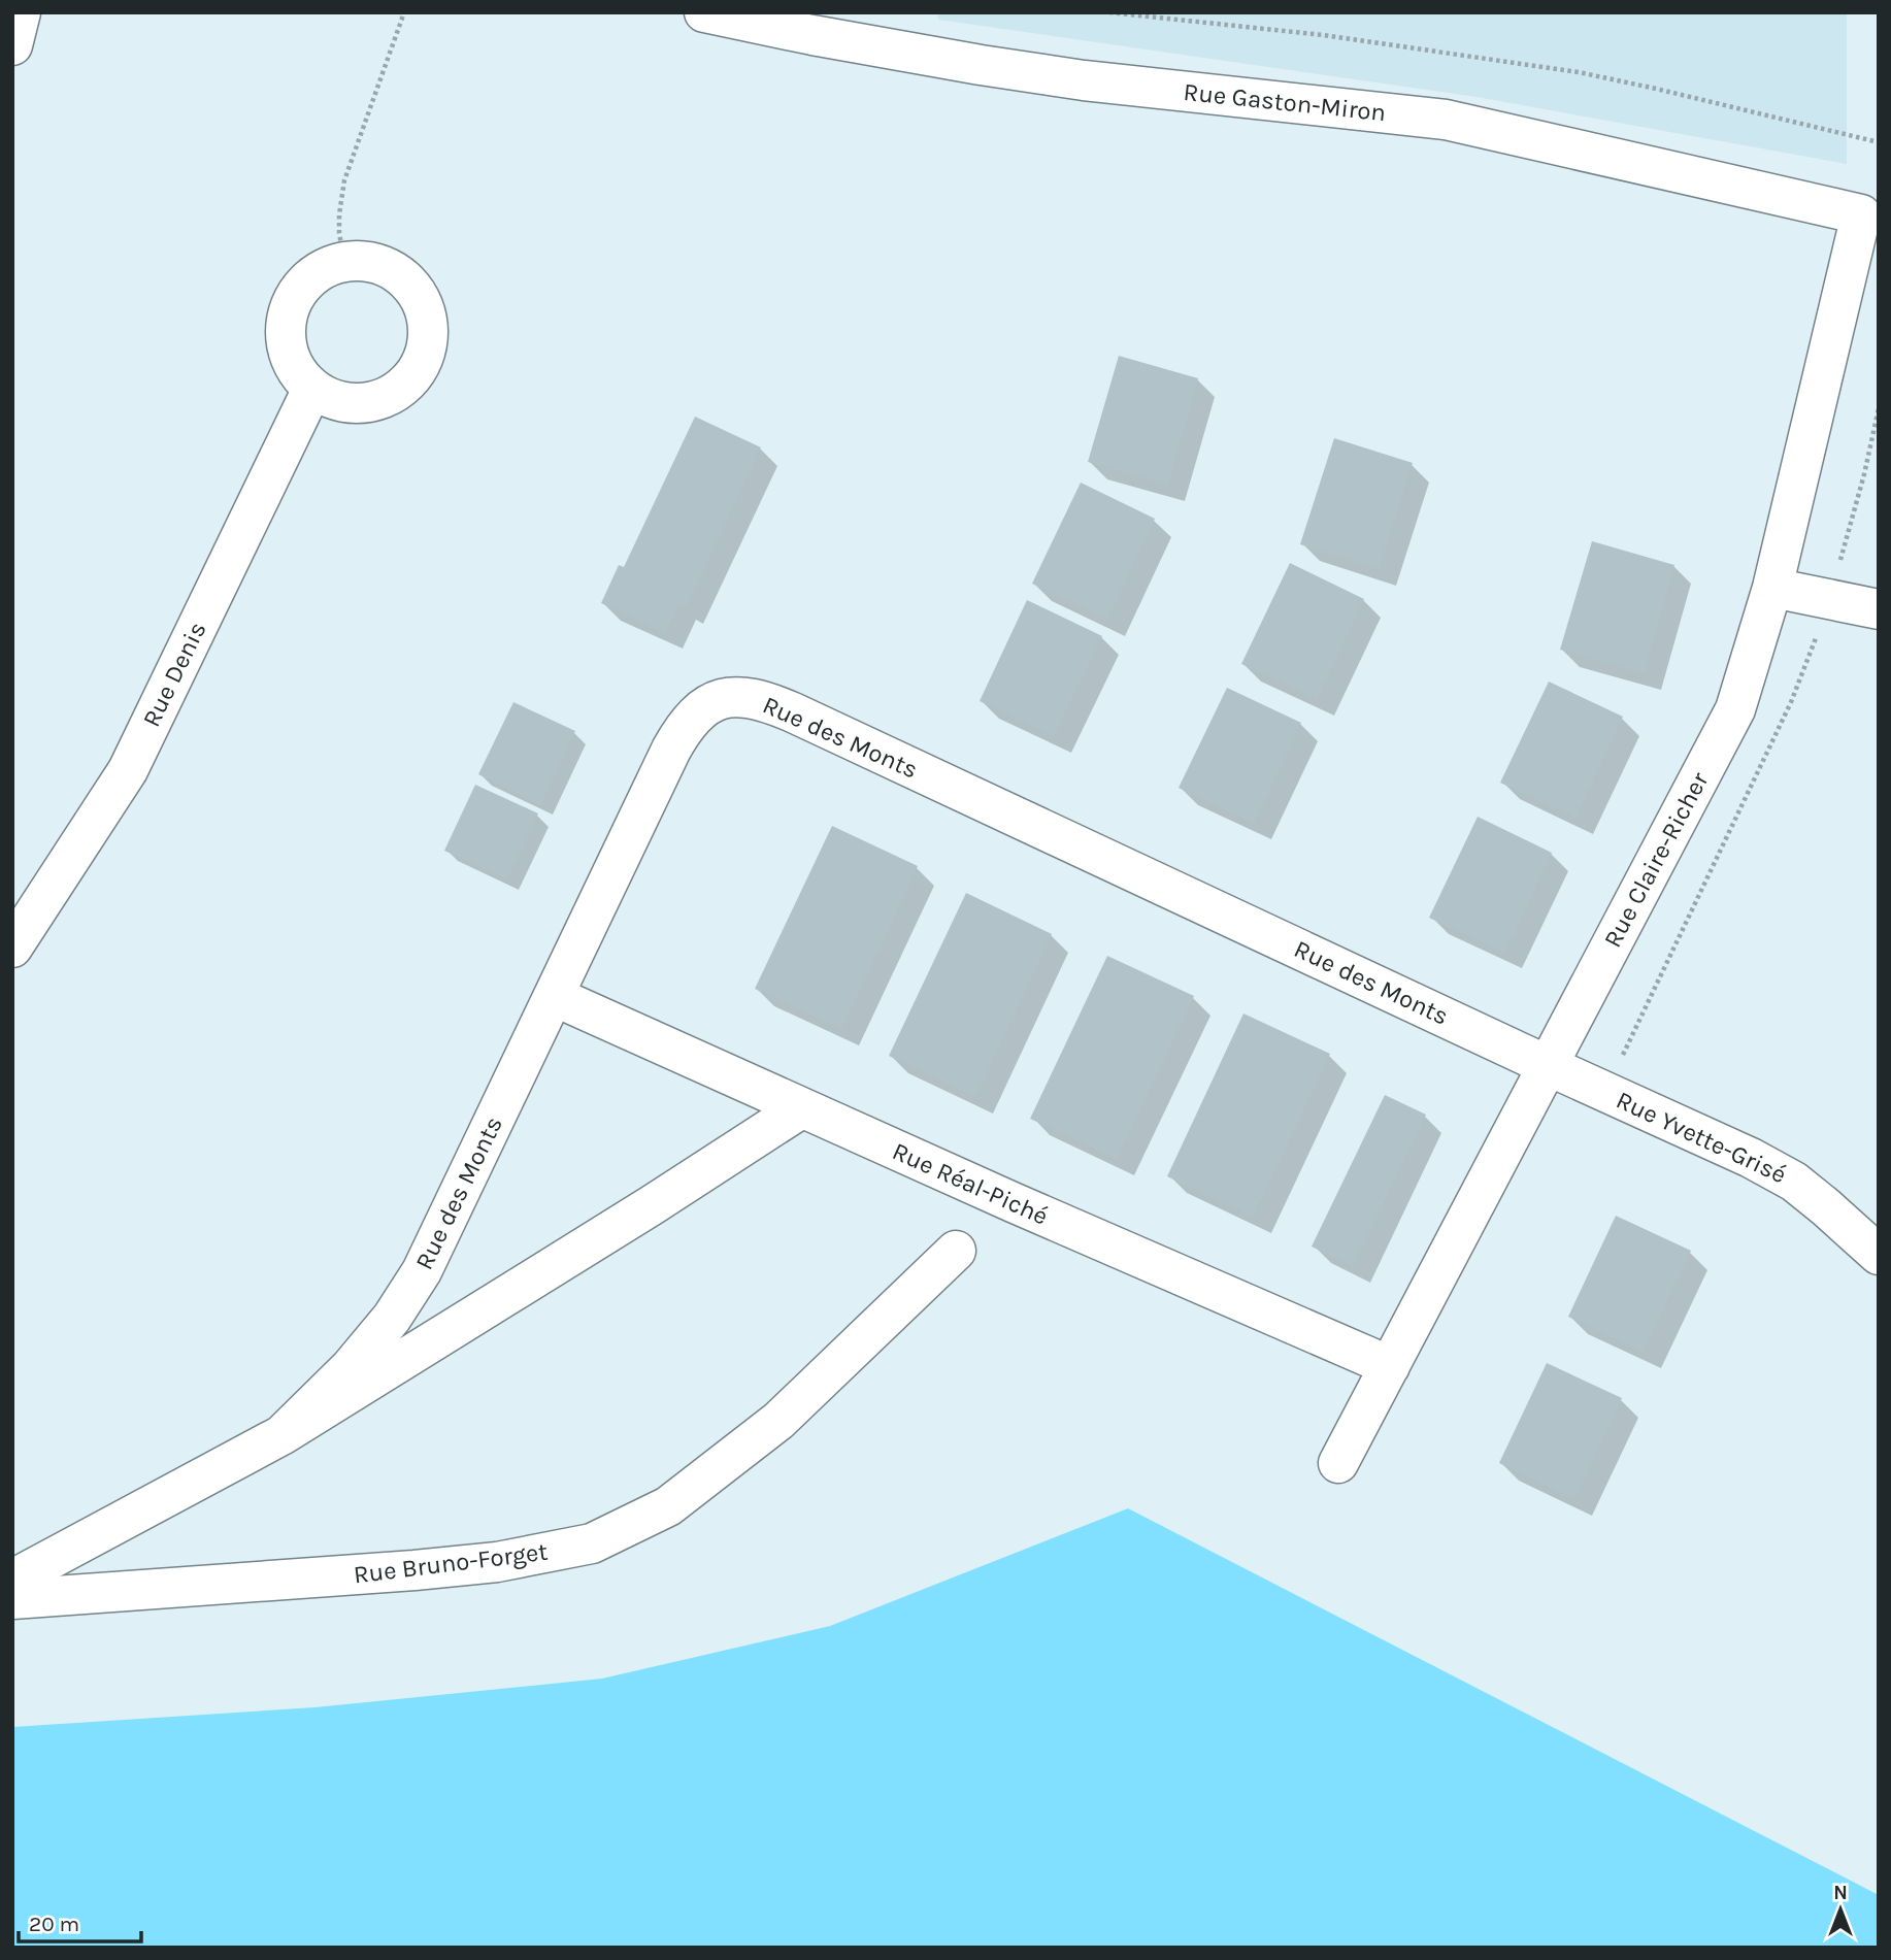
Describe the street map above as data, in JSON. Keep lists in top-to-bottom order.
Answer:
{
  "streets": {
    "street": [
      "Rue Gaston-Miron",
      "Rue Denis",
      "Rue des Monts",
      "Rue Claire-Richer",
      "Rue Yvette-Grisé",
      "Rue Réal-Piché",
      "Rue Bruno-Forget"
    ]
  },
  "crossings": [
    ["Rue Gaston-Miron", "Rue Claire-Richer"],
    ["Rue des Monts", "Rue Claire-Richer"],
    ["Rue des Monts", "Rue Yvette-Grisé"],
    ["Rue des Monts", "Rue Réal-Piché"],
    ["Rue Claire-Richer", "Rue Yvette-Grisé"],
    ["Rue Claire-Richer", "Rue Réal-Piché"]
  ],
  "scale_bar": "20 m",
  "north": "top"
}
